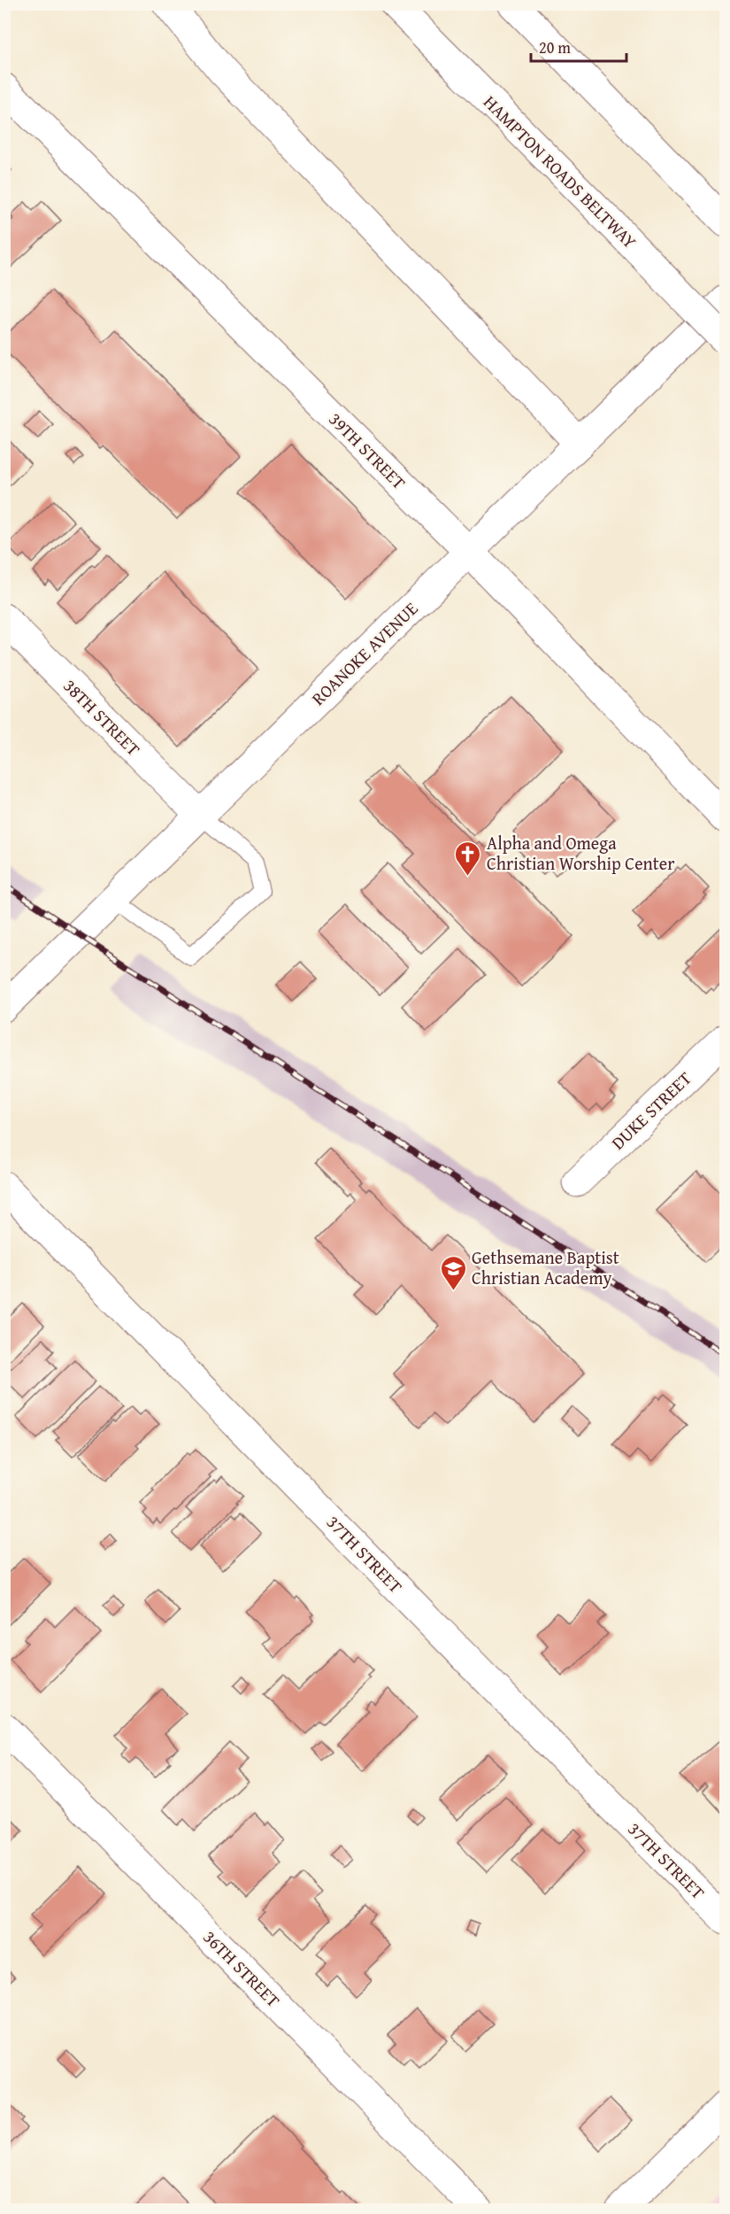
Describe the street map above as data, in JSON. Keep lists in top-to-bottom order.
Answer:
{
  "streets": {
    "main road": [
      "HAMPTON ROADS BELTWAY",
      "39TH STREET",
      "ROANOKE AVENUE",
      "38TH STREET",
      "DUKE STREET",
      "37TH STREET",
      "36TH STREET"
    ]
  },
  "crossings": [
    ["39TH STREET", "ROANOKE AVENUE"],
    ["ROANOKE AVENUE", "38TH STREET"]
  ],
  "places": {
    "church": ["Alpha and Omega Christian Worship Center"],
    "school or university": ["Gethsemane Baptist Christian Academy"]
  },
  "scale_bar": "20 m"
}
